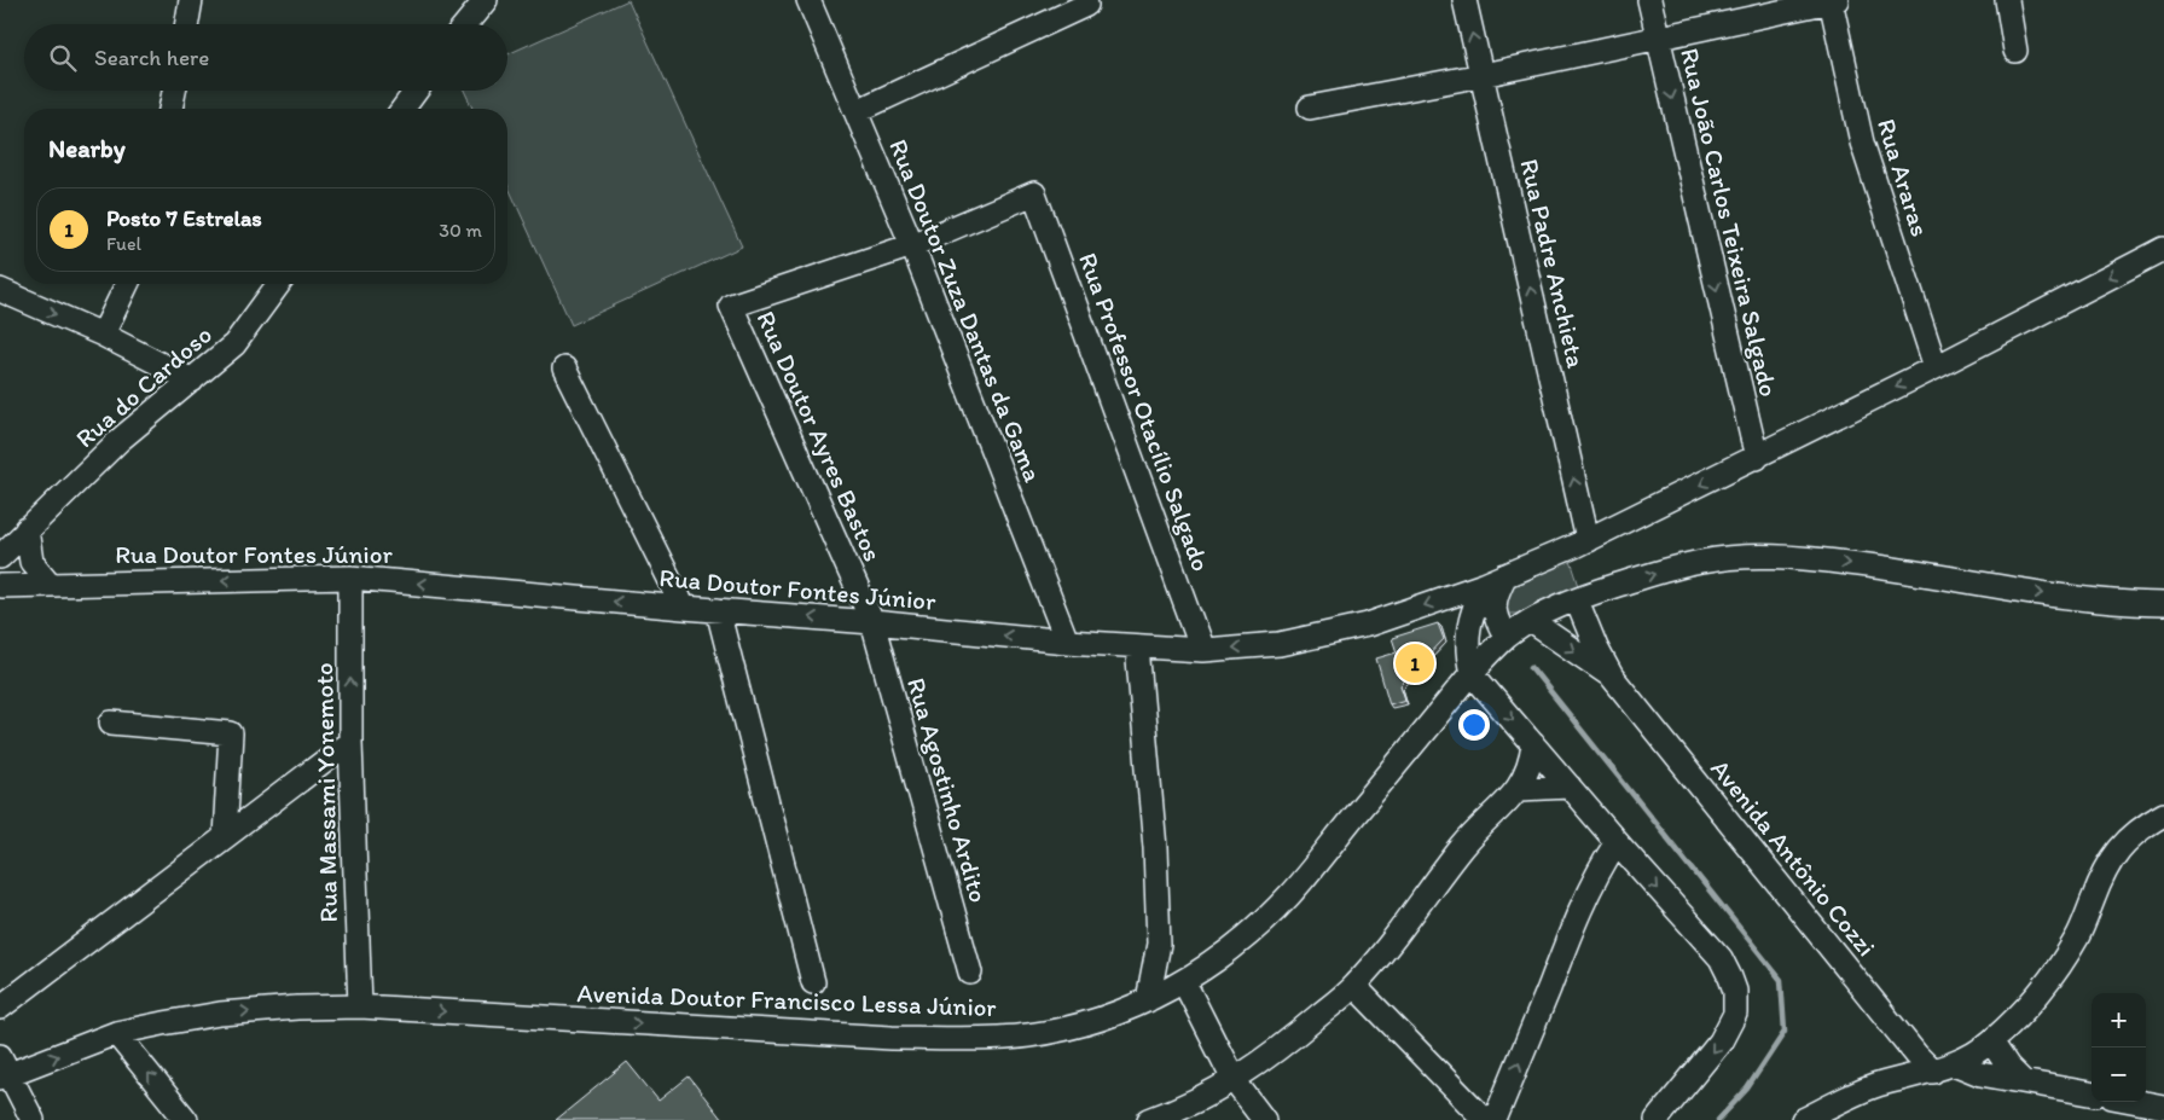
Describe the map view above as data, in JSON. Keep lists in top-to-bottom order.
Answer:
{
  "streets": {
    "street": [
      "Rua Araras",
      "Rua João Carlos Teixeira Salgado",
      "Rua Padre Anchieta",
      "Rua Doutor Zuza Dantas da Gama",
      "Rua do Cardoso",
      "Rua Professor Otacílio Salgado",
      "Rua Doutor Ayres Bastos",
      "Rua Doutor Fontes Júnior",
      "Rua Agostinho Ardito",
      "Rua Massami Yonemoto",
      "Avenida Antônio Cozzi",
      "Avenida Doutor Francisco Lessa Júnior"
    ]
  },
  "crossings": [
    ["Rua Araras", "Rua Doutor Fontes Júnior"],
    ["Rua João Carlos Teixeira Salgado", "Rua Doutor Fontes Júnior"],
    ["Rua Padre Anchieta", "Rua Doutor Fontes Júnior"],
    ["Rua Doutor Zuza Dantas da Gama", "Rua Professor Otacílio Salgado"],
    ["Rua Doutor Zuza Dantas da Gama", "Rua Doutor Ayres Bastos"],
    ["Rua Doutor Zuza Dantas da Gama", "Rua Doutor Fontes Júnior"],
    ["Rua Professor Otacílio Salgado", "Rua Doutor Ayres Bastos"],
    ["Rua Professor Otacílio Salgado", "Rua Doutor Fontes Júnior"],
    ["Rua Doutor Ayres Bastos", "Rua Doutor Fontes Júnior"],
    ["Rua Doutor Ayres Bastos", "Rua Agostinho Ardito"],
    ["Rua Doutor Fontes Júnior", "Rua Agostinho Ardito"],
    ["Rua Doutor Fontes Júnior", "Rua Massami Yonemoto"],
    ["Rua Massami Yonemoto", "Avenida Doutor Francisco Lessa Júnior"],
    ["Avenida Antônio Cozzi", "Avenida Doutor Francisco Lessa Júnior"]
  ],
  "one_way": [
    "Rua João Carlos Teixeira Salgado",
    "Rua Padre Anchieta",
    "Rua Doutor Fontes Júnior",
    "Rua Massami Yonemoto",
    "Avenida Doutor Francisco Lessa Júnior"
  ],
  "page": {
    "search": "Search here",
    "heading": "Nearby",
    "list": [
      {
        "mark": "1",
        "name": "Posto 7 Estrelas",
        "note": "Fuel",
        "value": "30 m"
      }
    ],
    "pins": "1",
    "map_buttons": ["+", "−"]
  }
}
